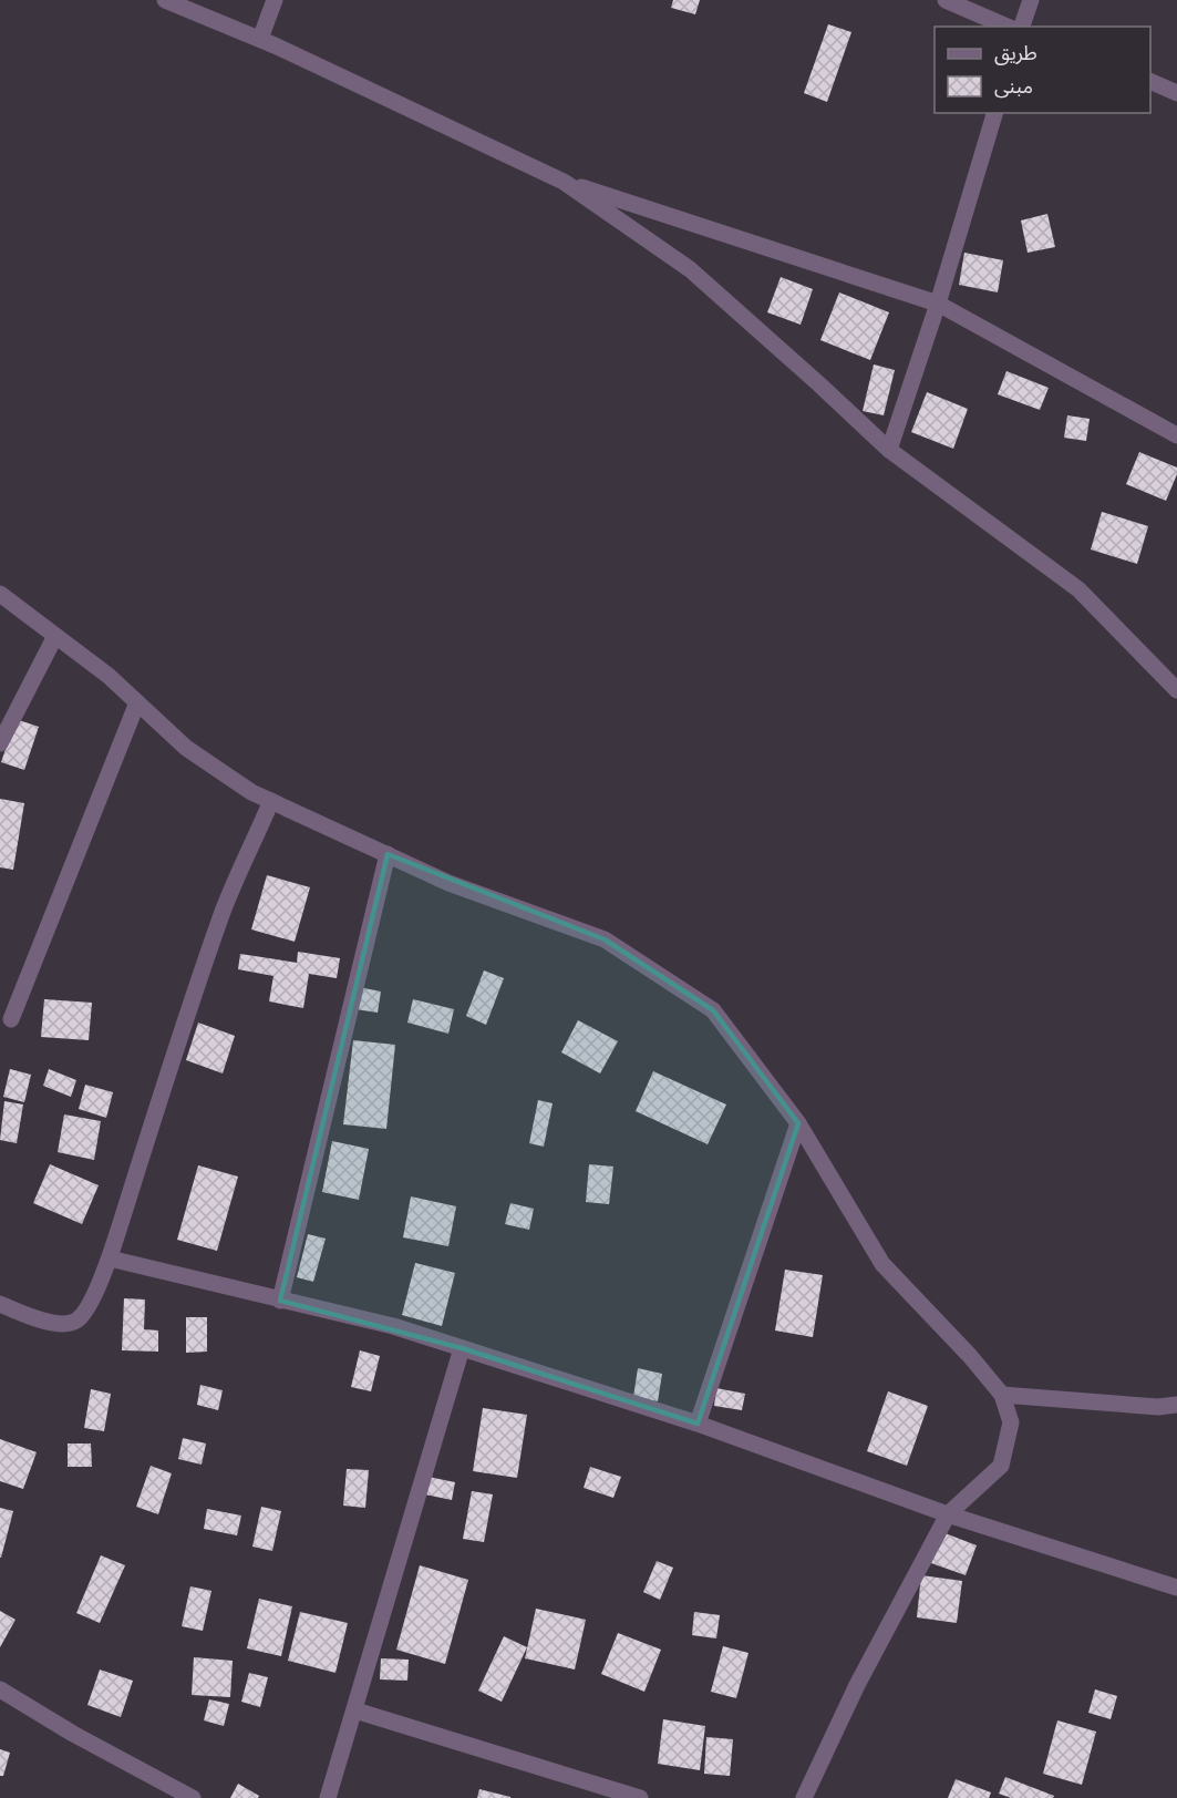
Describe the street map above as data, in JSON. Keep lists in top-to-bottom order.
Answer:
{
  "legend": ["طريق", "مبنى"]
}
